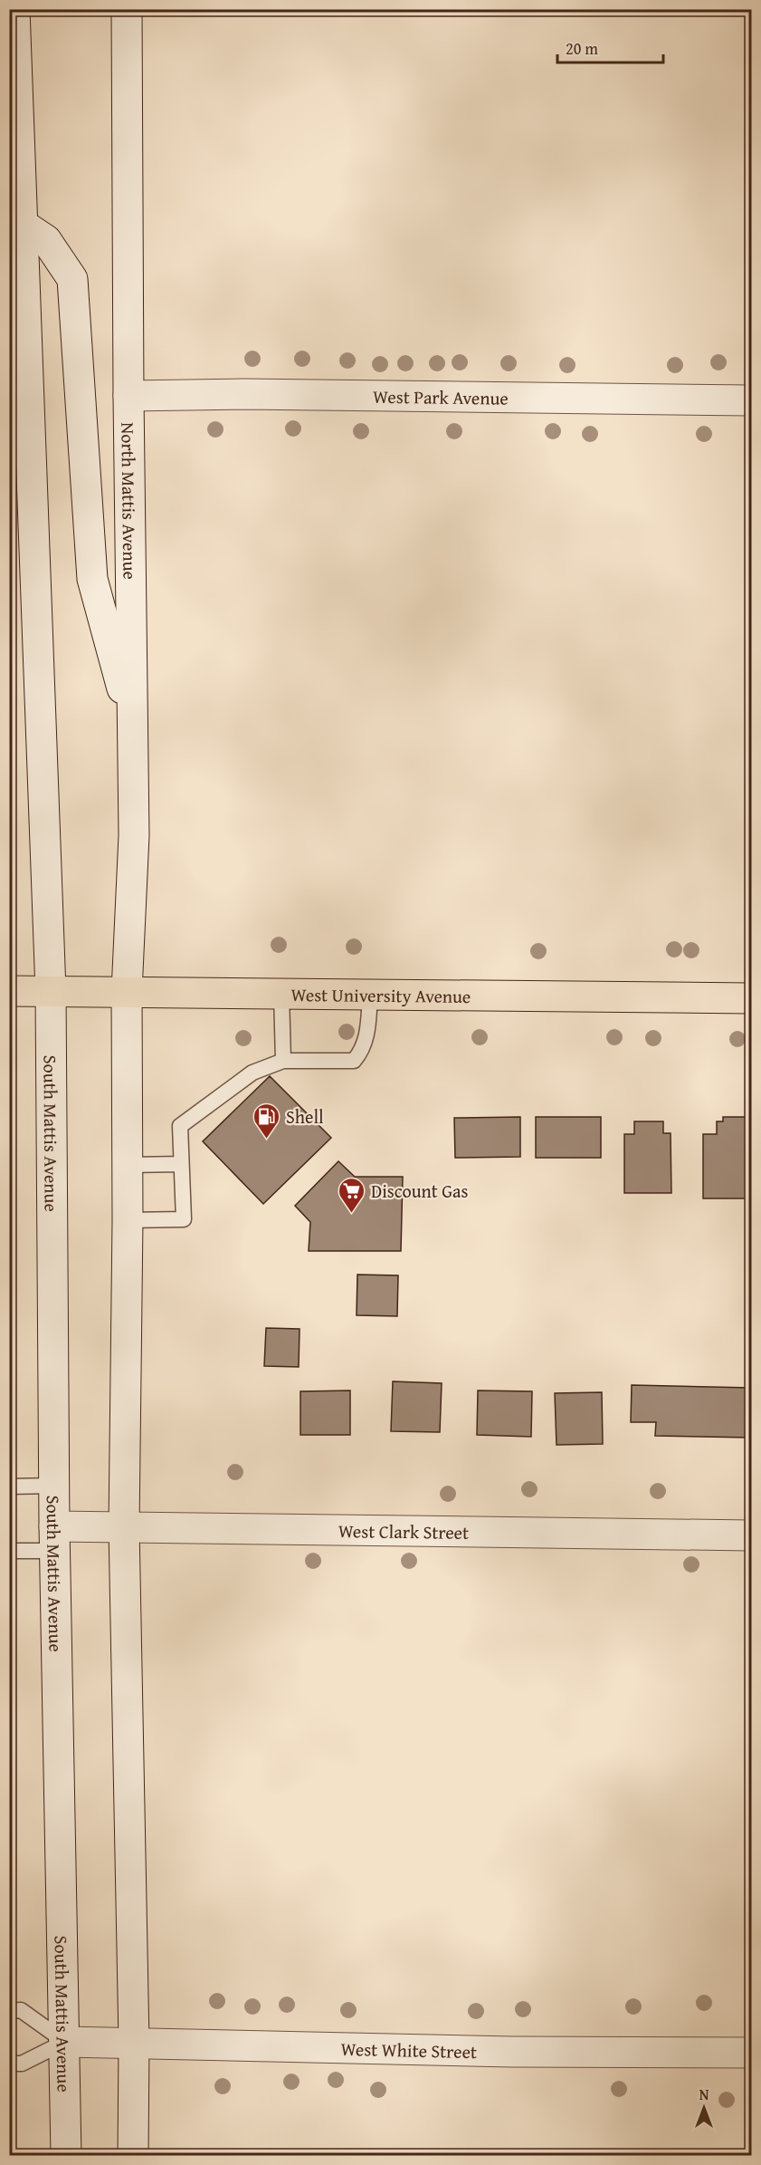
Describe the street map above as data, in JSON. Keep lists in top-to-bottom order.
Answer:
{
  "streets": {
    "main road": [
      "West Park Avenue",
      "North Mattis Avenue",
      "West University Avenue",
      "South Mattis Avenue",
      "West Clark Street",
      "West White Street"
    ]
  },
  "crossings": [
    ["West Park Avenue", "North Mattis Avenue"],
    ["North Mattis Avenue", "West University Avenue"],
    ["West University Avenue", "South Mattis Avenue"],
    ["South Mattis Avenue", "West Clark Street"],
    ["South Mattis Avenue", "West White Street"]
  ],
  "places": {
    "fuel station": ["Shell"],
    "supermarket": ["Discount Gas"]
  },
  "scale_bar": "20 m",
  "north": "top"
}
